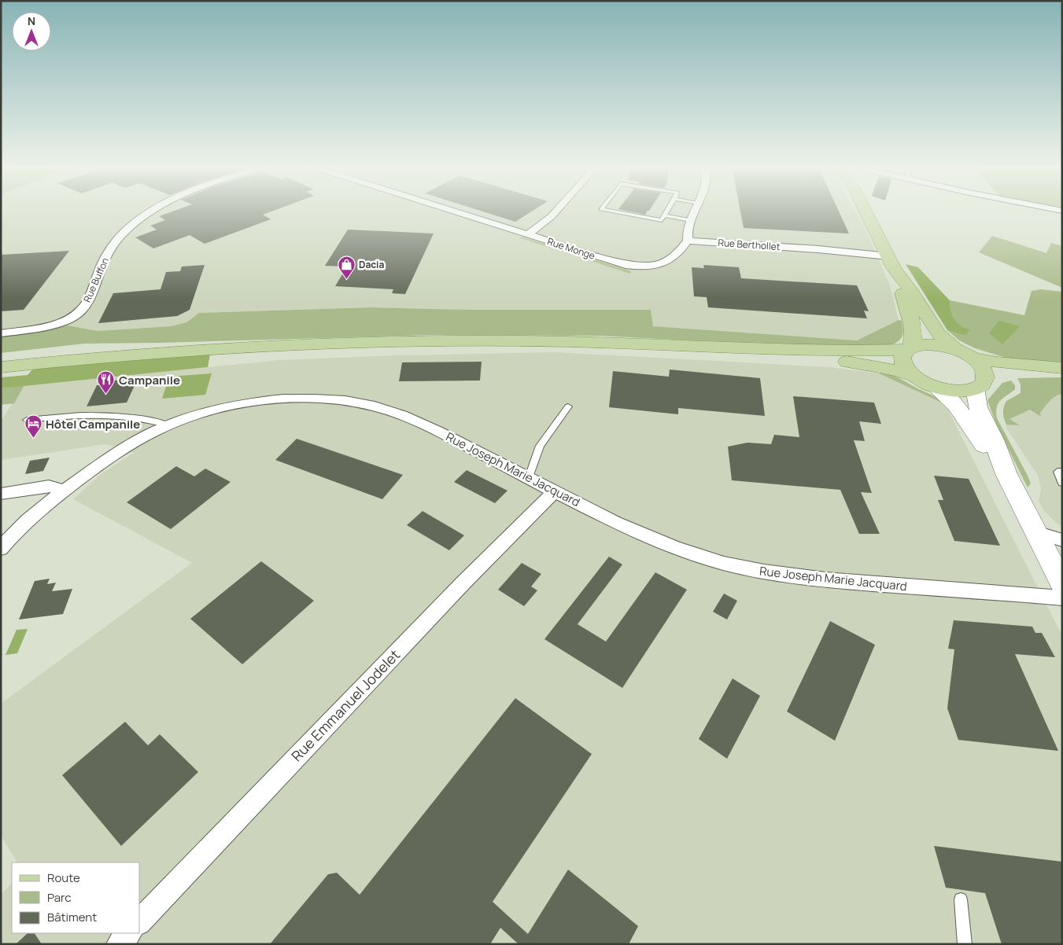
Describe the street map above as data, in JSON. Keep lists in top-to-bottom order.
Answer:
{
  "streets": {
    "street": [
      "Rue Berthollet",
      "Rue Monge",
      "Rue Buffon",
      "Rue Joseph Marie Jacquard",
      "Rue Emmanuel Jodelet"
    ]
  },
  "crossings": [
    ["Rue Berthollet", "Rue Monge"],
    ["Rue Joseph Marie Jacquard", "Rue Emmanuel Jodelet"]
  ],
  "places": {
    "shop": ["Dacia"],
    "restaurant": ["Campanile"],
    "hotel": ["Hôtel Campanile"]
  },
  "legend": ["Route", "Parc", "Bâtiment"],
  "north": "top"
}
